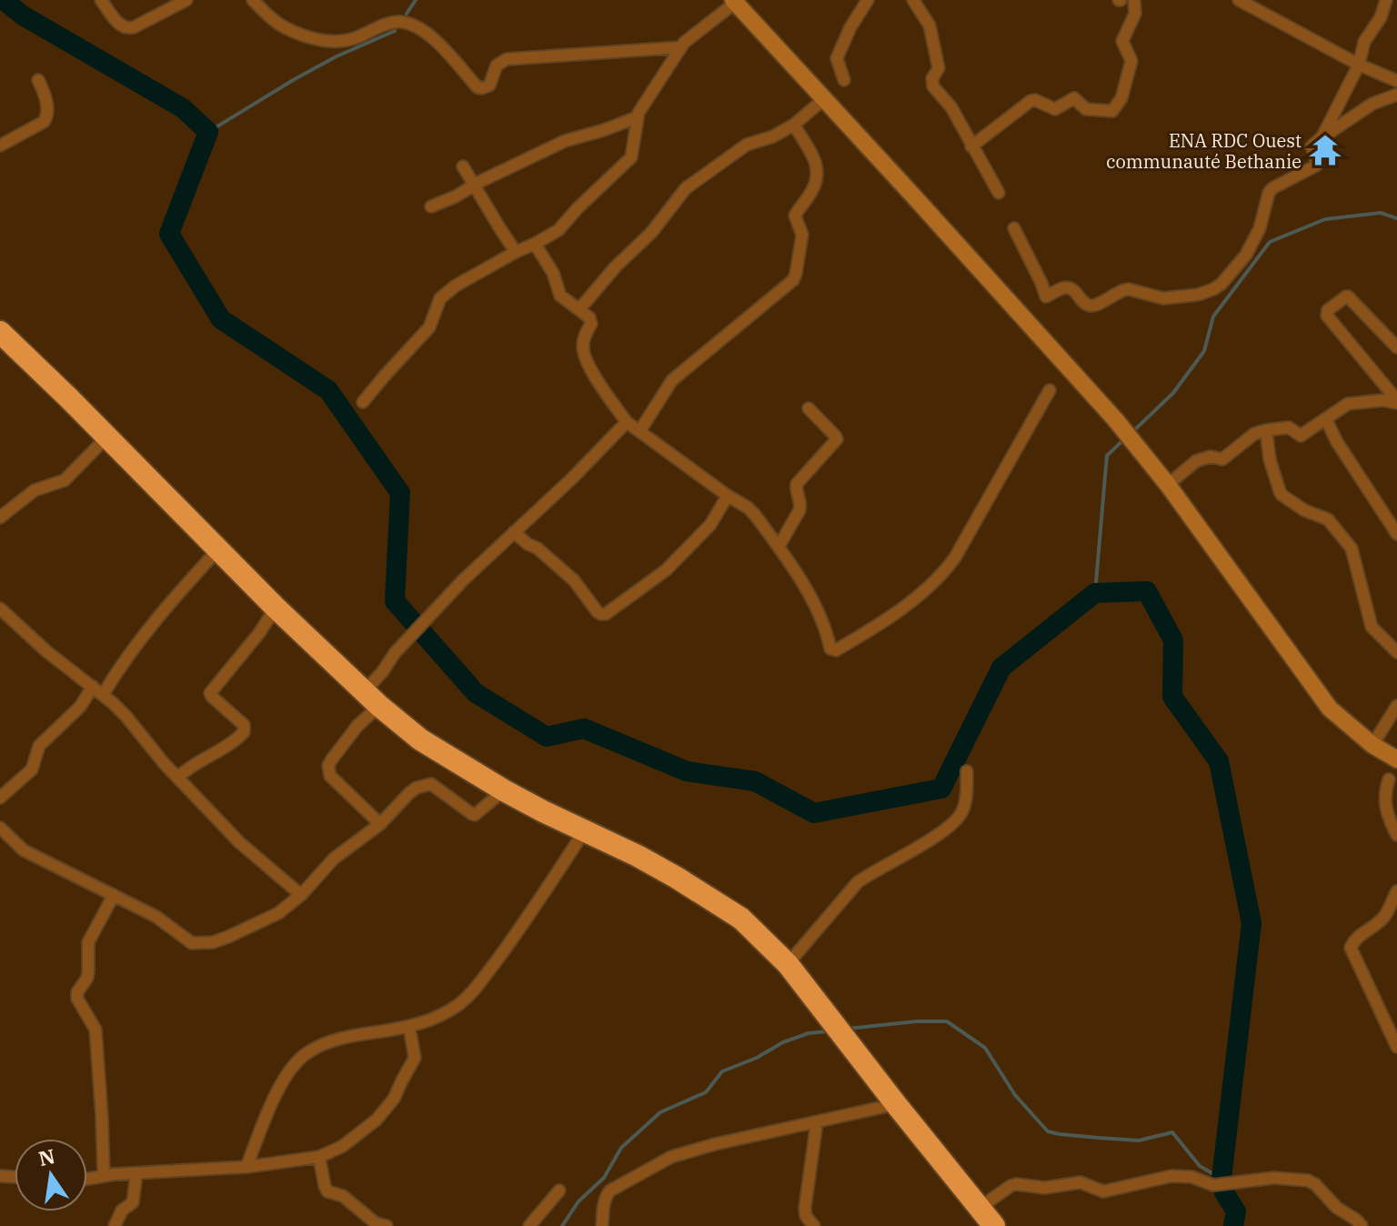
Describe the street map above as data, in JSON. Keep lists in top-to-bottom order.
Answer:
{
  "places": {
    "temple": ["ENA RDC Ouest communauté Bethanie"]
  },
  "north": "top"
}
